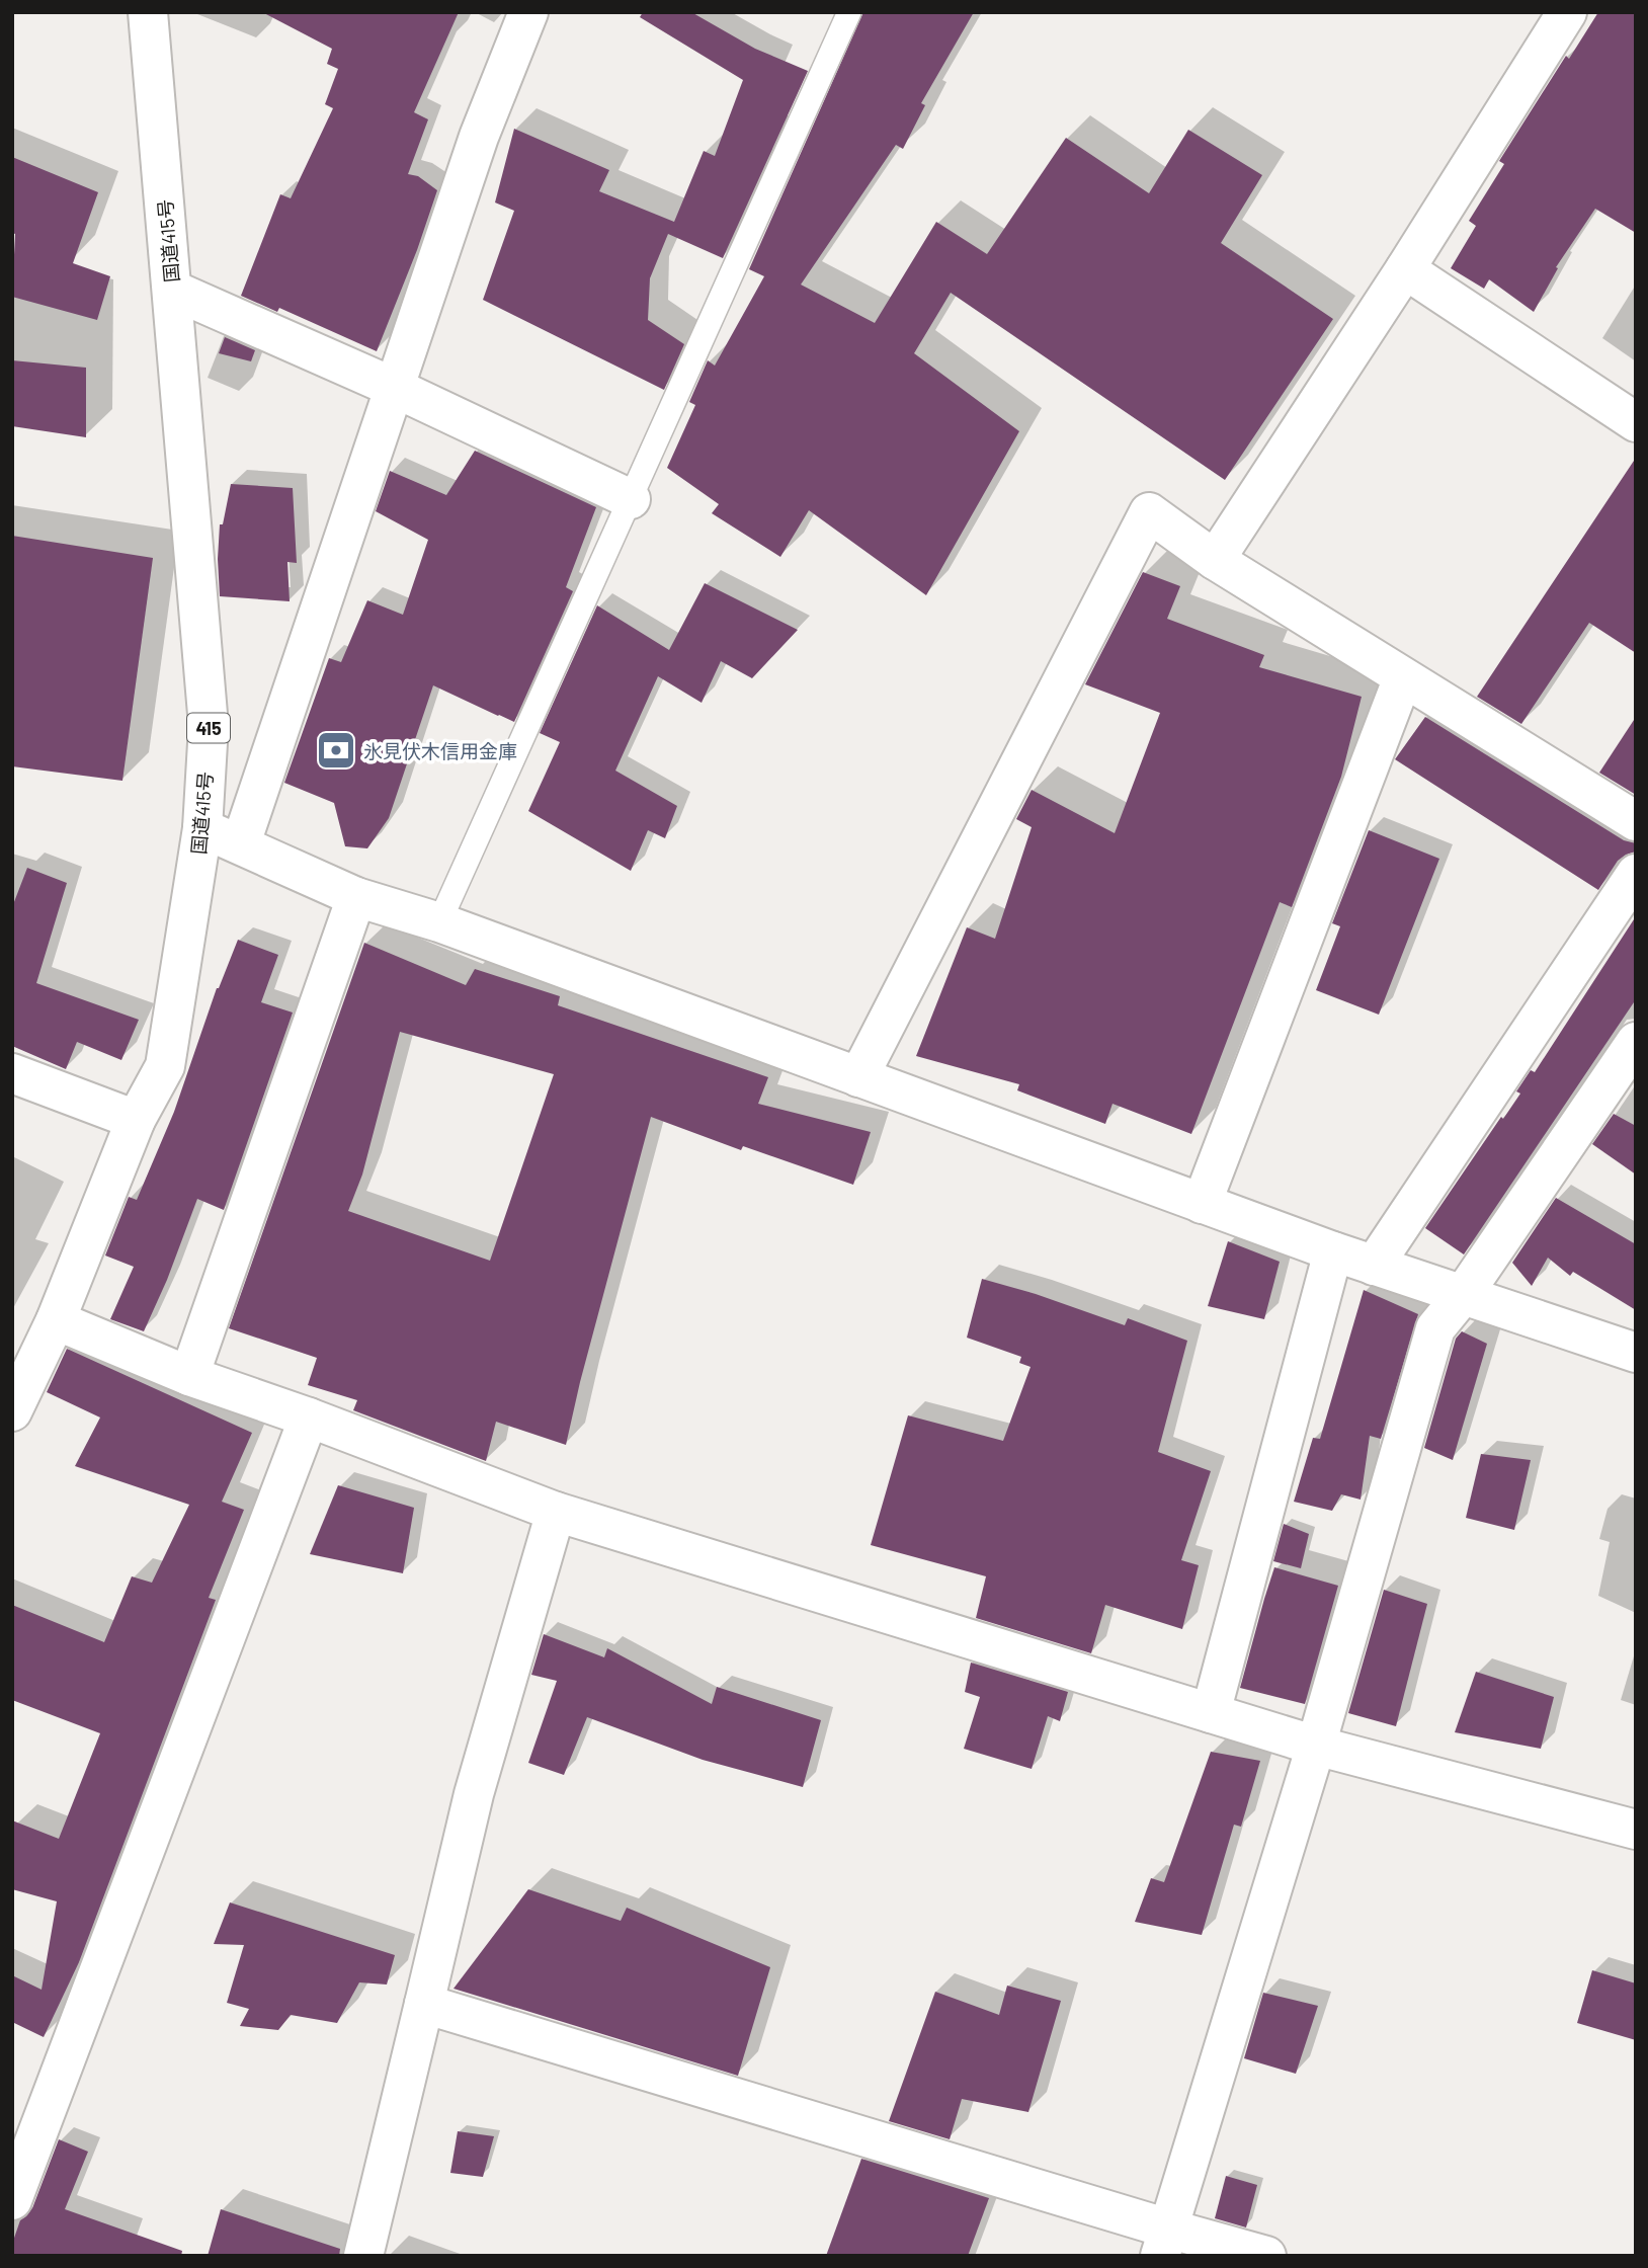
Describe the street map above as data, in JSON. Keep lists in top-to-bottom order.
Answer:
{
  "streets": {
    "main road": ["国道415号", "415"]
  },
  "places": {
    "bank": ["氷見伏木信用金庫"]
  }
}
